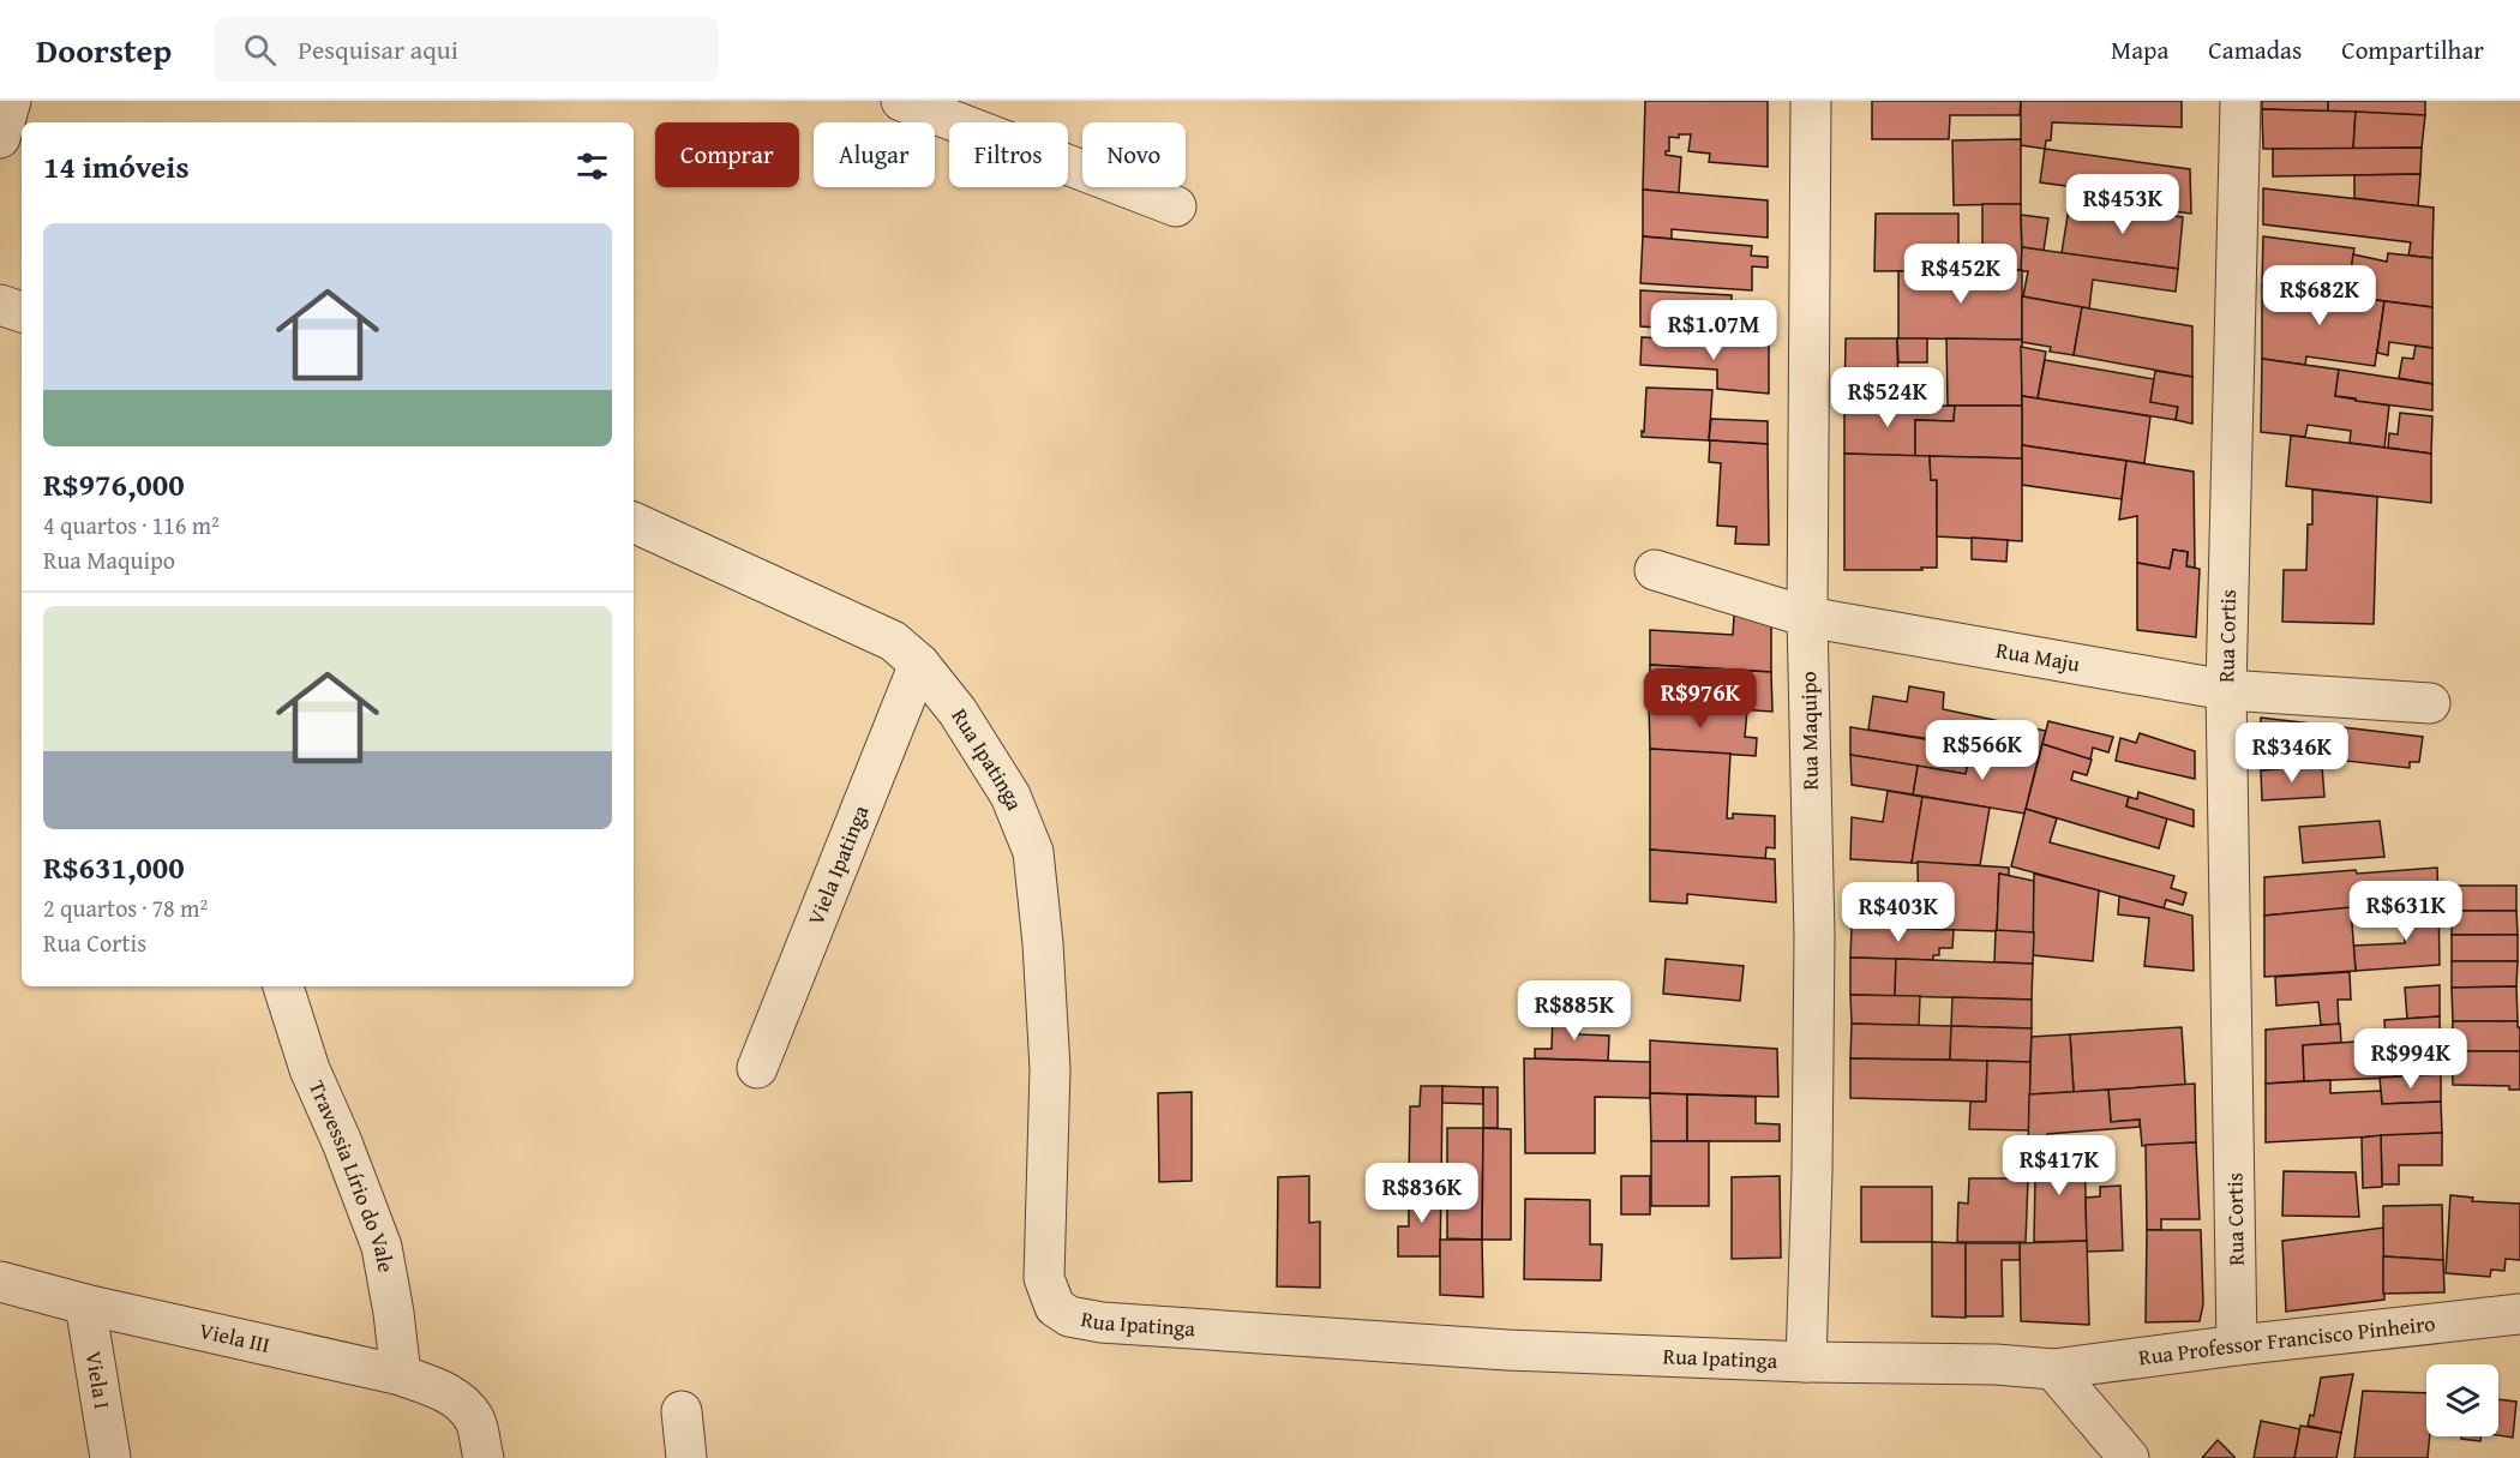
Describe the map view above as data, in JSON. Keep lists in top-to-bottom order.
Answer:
{
  "streets": {
    "street": [
      "Rua Cortis",
      "Rua Maju",
      "Rua Maquipo",
      "Rua Ipatinga",
      "Viela Ipatinga",
      "Travessia Lírio do Vale",
      "Viela III",
      "Rua Professor Francisco Pinheiro",
      "Viela I"
    ]
  },
  "crossings": [
    ["Rua Cortis", "Rua Maju"],
    ["Rua Cortis", "Rua Professor Francisco Pinheiro"],
    ["Rua Maju", "Rua Maquipo"],
    ["Rua Maquipo", "Rua Ipatinga"],
    ["Rua Ipatinga", "Viela Ipatinga"],
    ["Rua Ipatinga", "Rua Professor Francisco Pinheiro"],
    ["Travessia Lírio do Vale", "Viela III"],
    ["Viela III", "Viela I"]
  ],
  "page": {
    "header": "Doorstep",
    "search": "Pesquisar aqui",
    "nav": ["Mapa", "Camadas", "Compartilhar"],
    "chip": [
      "Comprar",
      "Alugar",
      "Filtros",
      "Novo"
    ],
    "heading": "14 imóveis",
    "price": [
      "R$453K",
      "R$452K",
      "R$682K",
      "R$1.07M",
      "R$524K",
      "R$976K",
      "R$566K",
      "R$346K",
      "R$631K",
      "R$403K",
      "R$885K",
      "R$994K",
      "R$417K",
      "R$836K"
    ],
    "list": [
      {
        "name": "R$976,000",
        "note": "4 quartos · 116 m² · Rua Maquipo"
      },
      {
        "name": "R$631,000",
        "note": "2 quartos · 78 m² · Rua Cortis"
      }
    ]
  }
}
